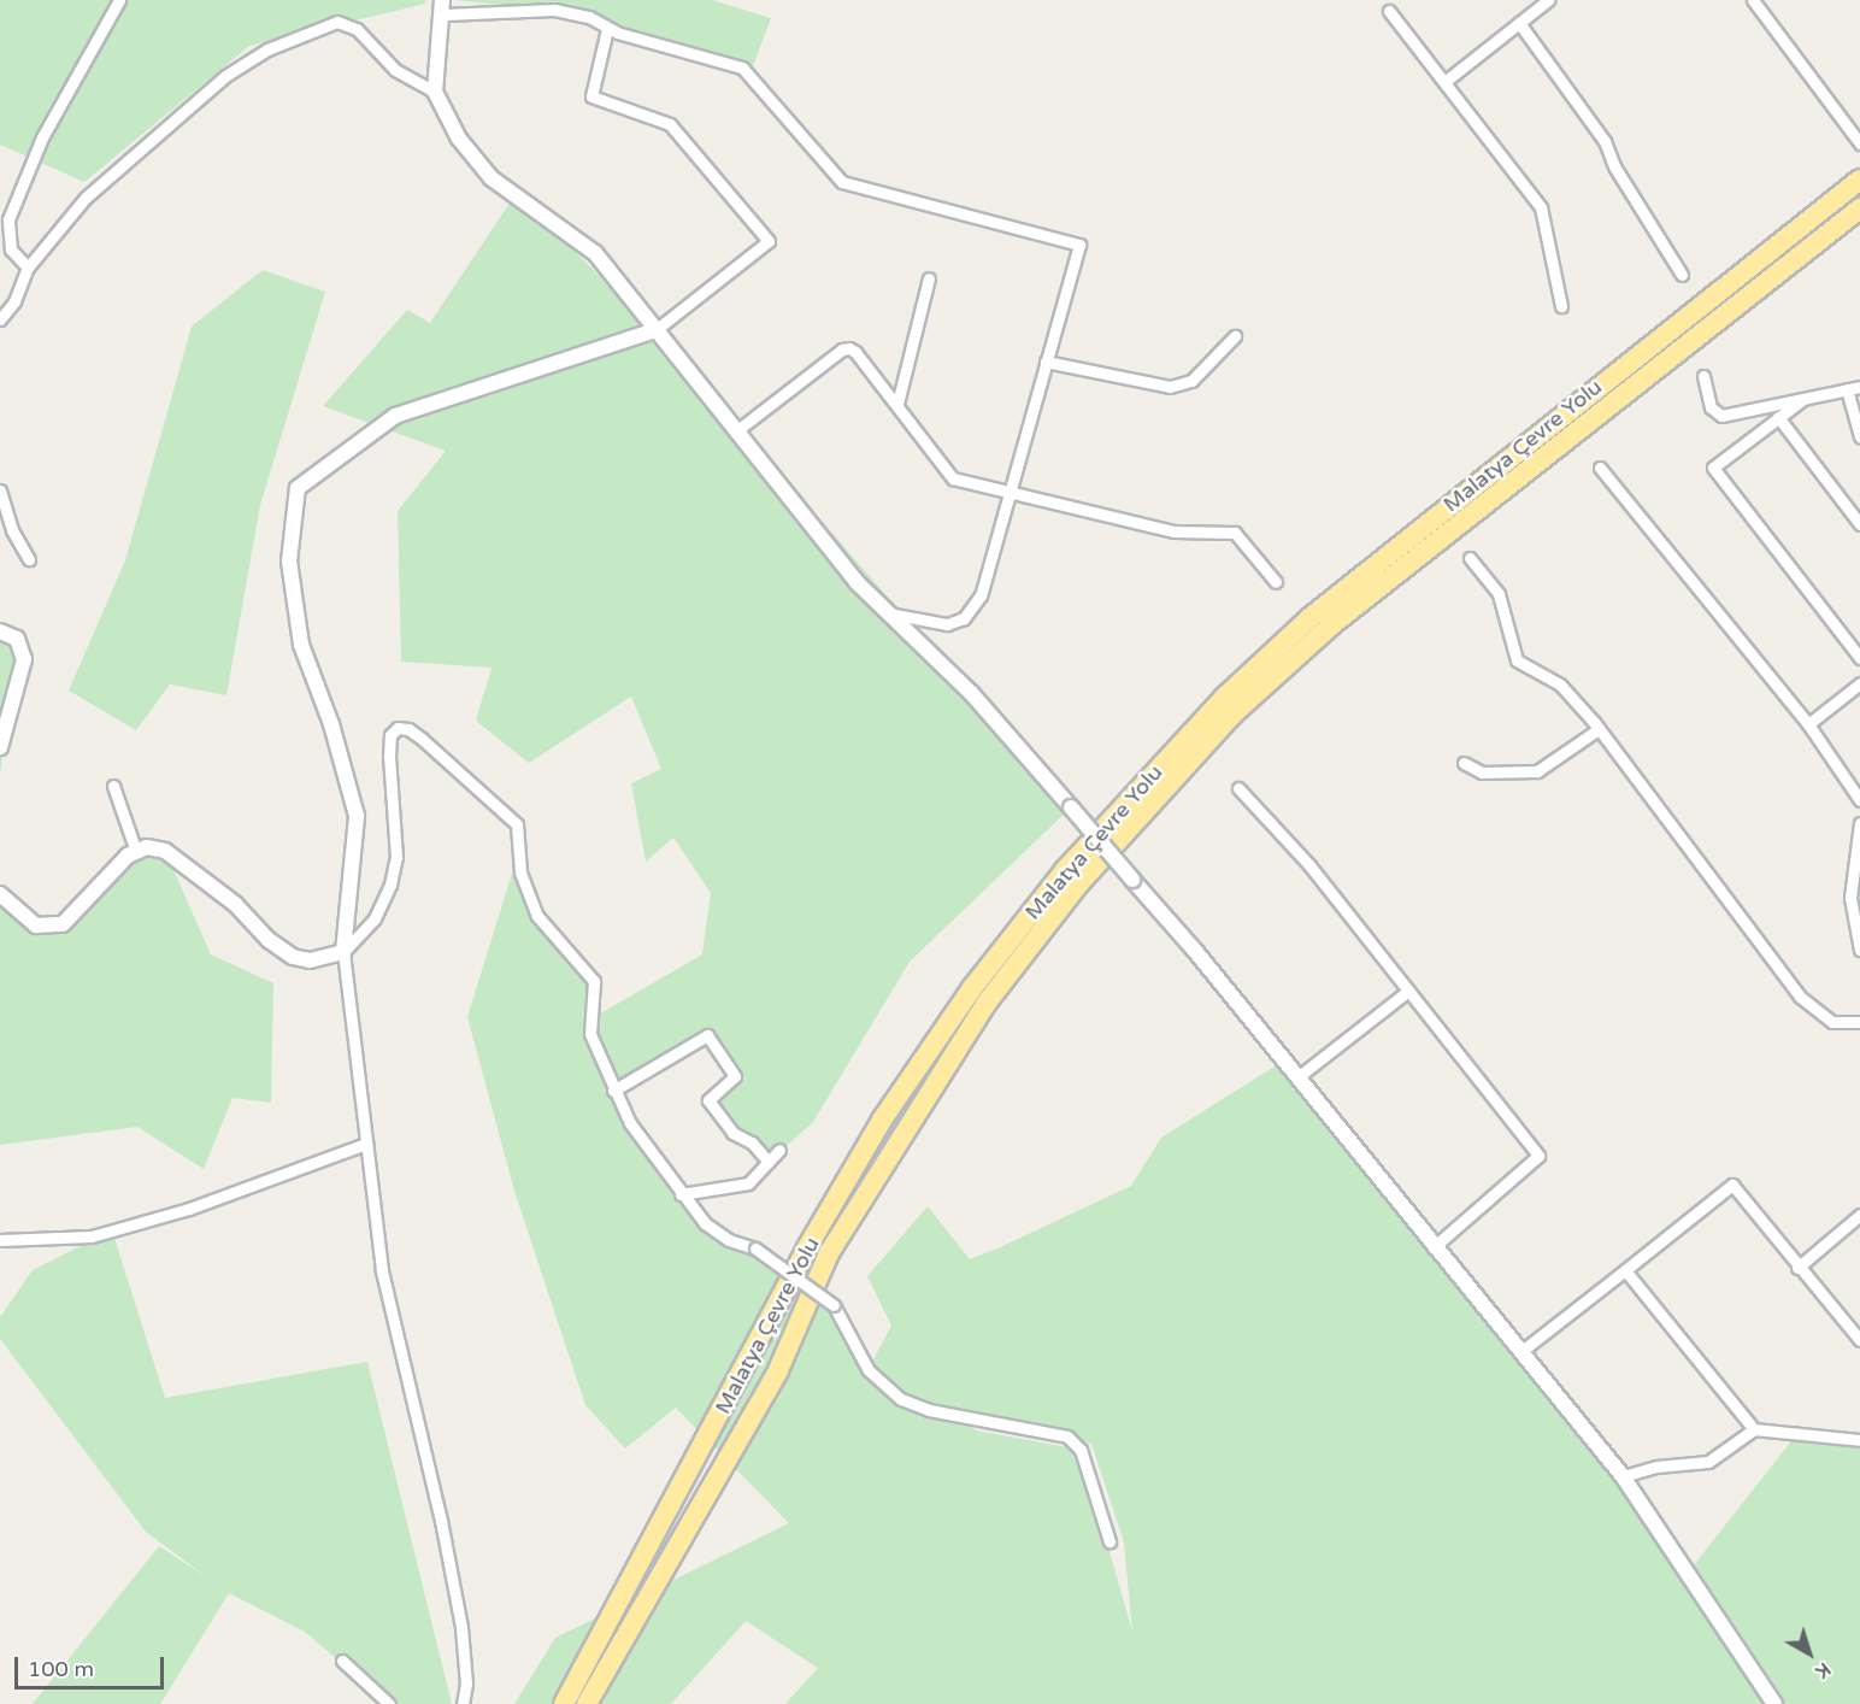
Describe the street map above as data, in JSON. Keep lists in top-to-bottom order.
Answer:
{
  "streets": {
    "highway": ["Malatya Çevre Yolu"]
  },
  "scale_bar": "100 m",
  "north": "bottom right"
}
